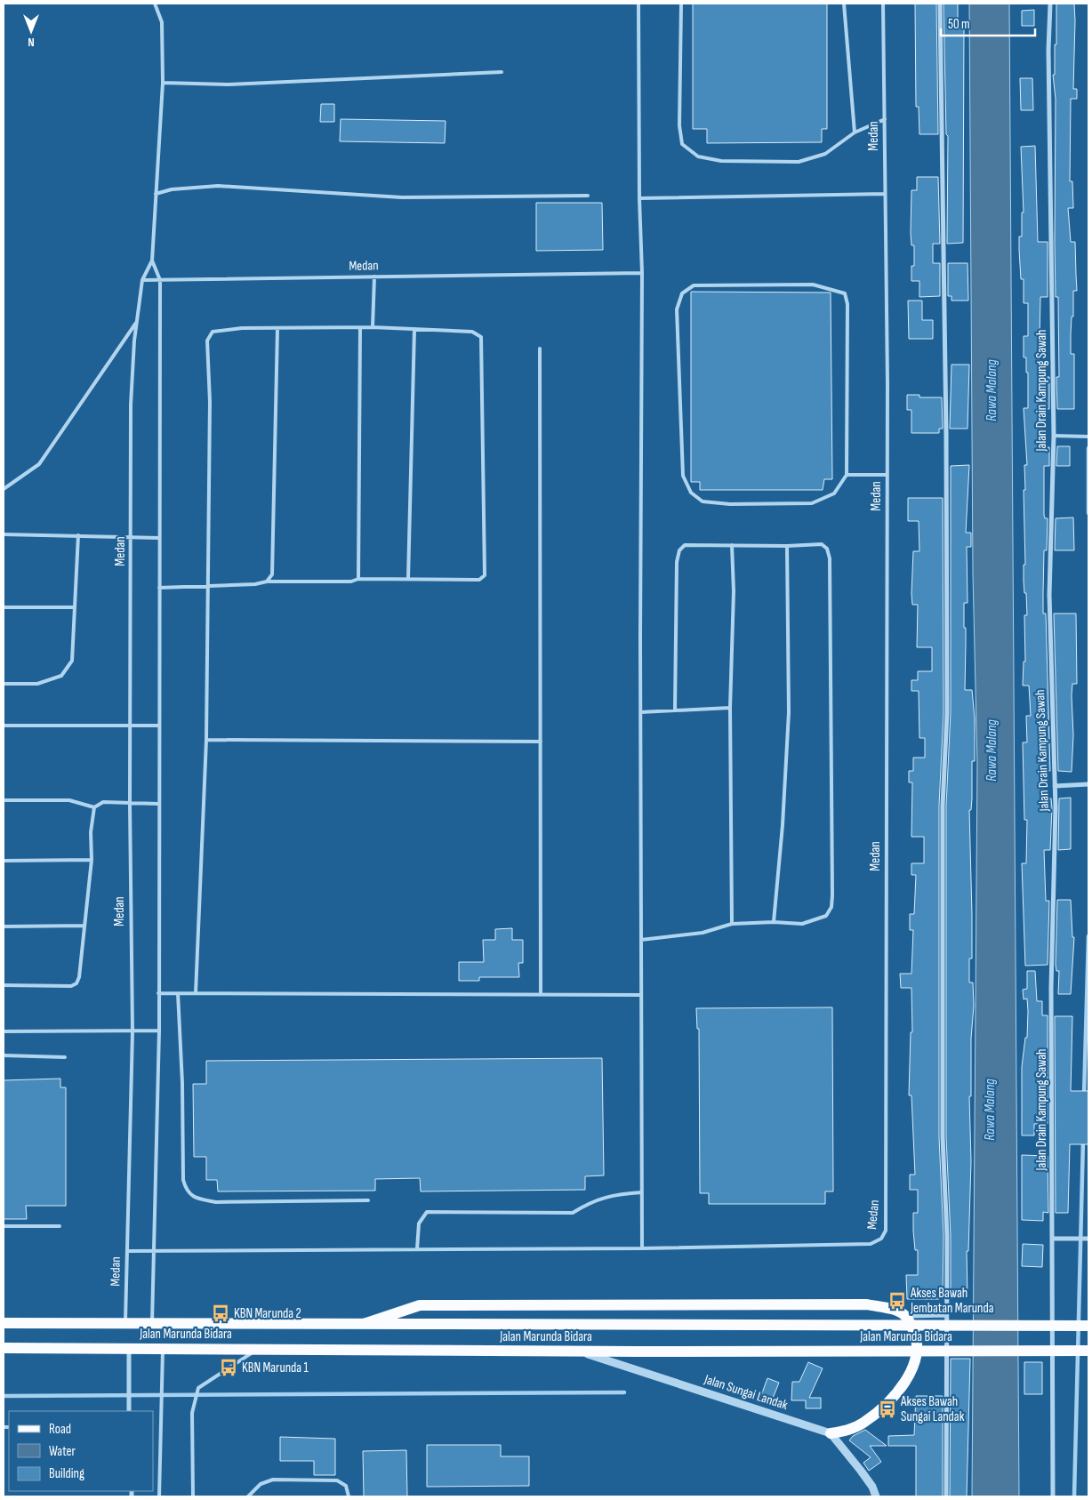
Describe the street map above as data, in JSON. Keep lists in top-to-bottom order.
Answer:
{
  "streets": {
    "main road": ["Jalan Marunda Bidara"],
    "street": ["Jalan Drain Kampung Sawah", "Jalan Sungai Landak"],
    "lane": ["Medan"]
  },
  "crossings": [
    ["Medan", "Jalan Marunda Bidara"],
    ["Jalan Marunda Bidara", "Jalan Sungai Landak"]
  ],
  "water": ["Rawa Malang"],
  "places": {
    "bus stop": [
      "Akses Bawah Jembatan Marunda",
      "KBN Marunda 2",
      "KBN Marunda 1",
      "Akses Bawah Sungai Landak"
    ]
  },
  "legend": ["Road", "Water", "Building"],
  "scale_bar": "50 m",
  "north": "bottom"
}
